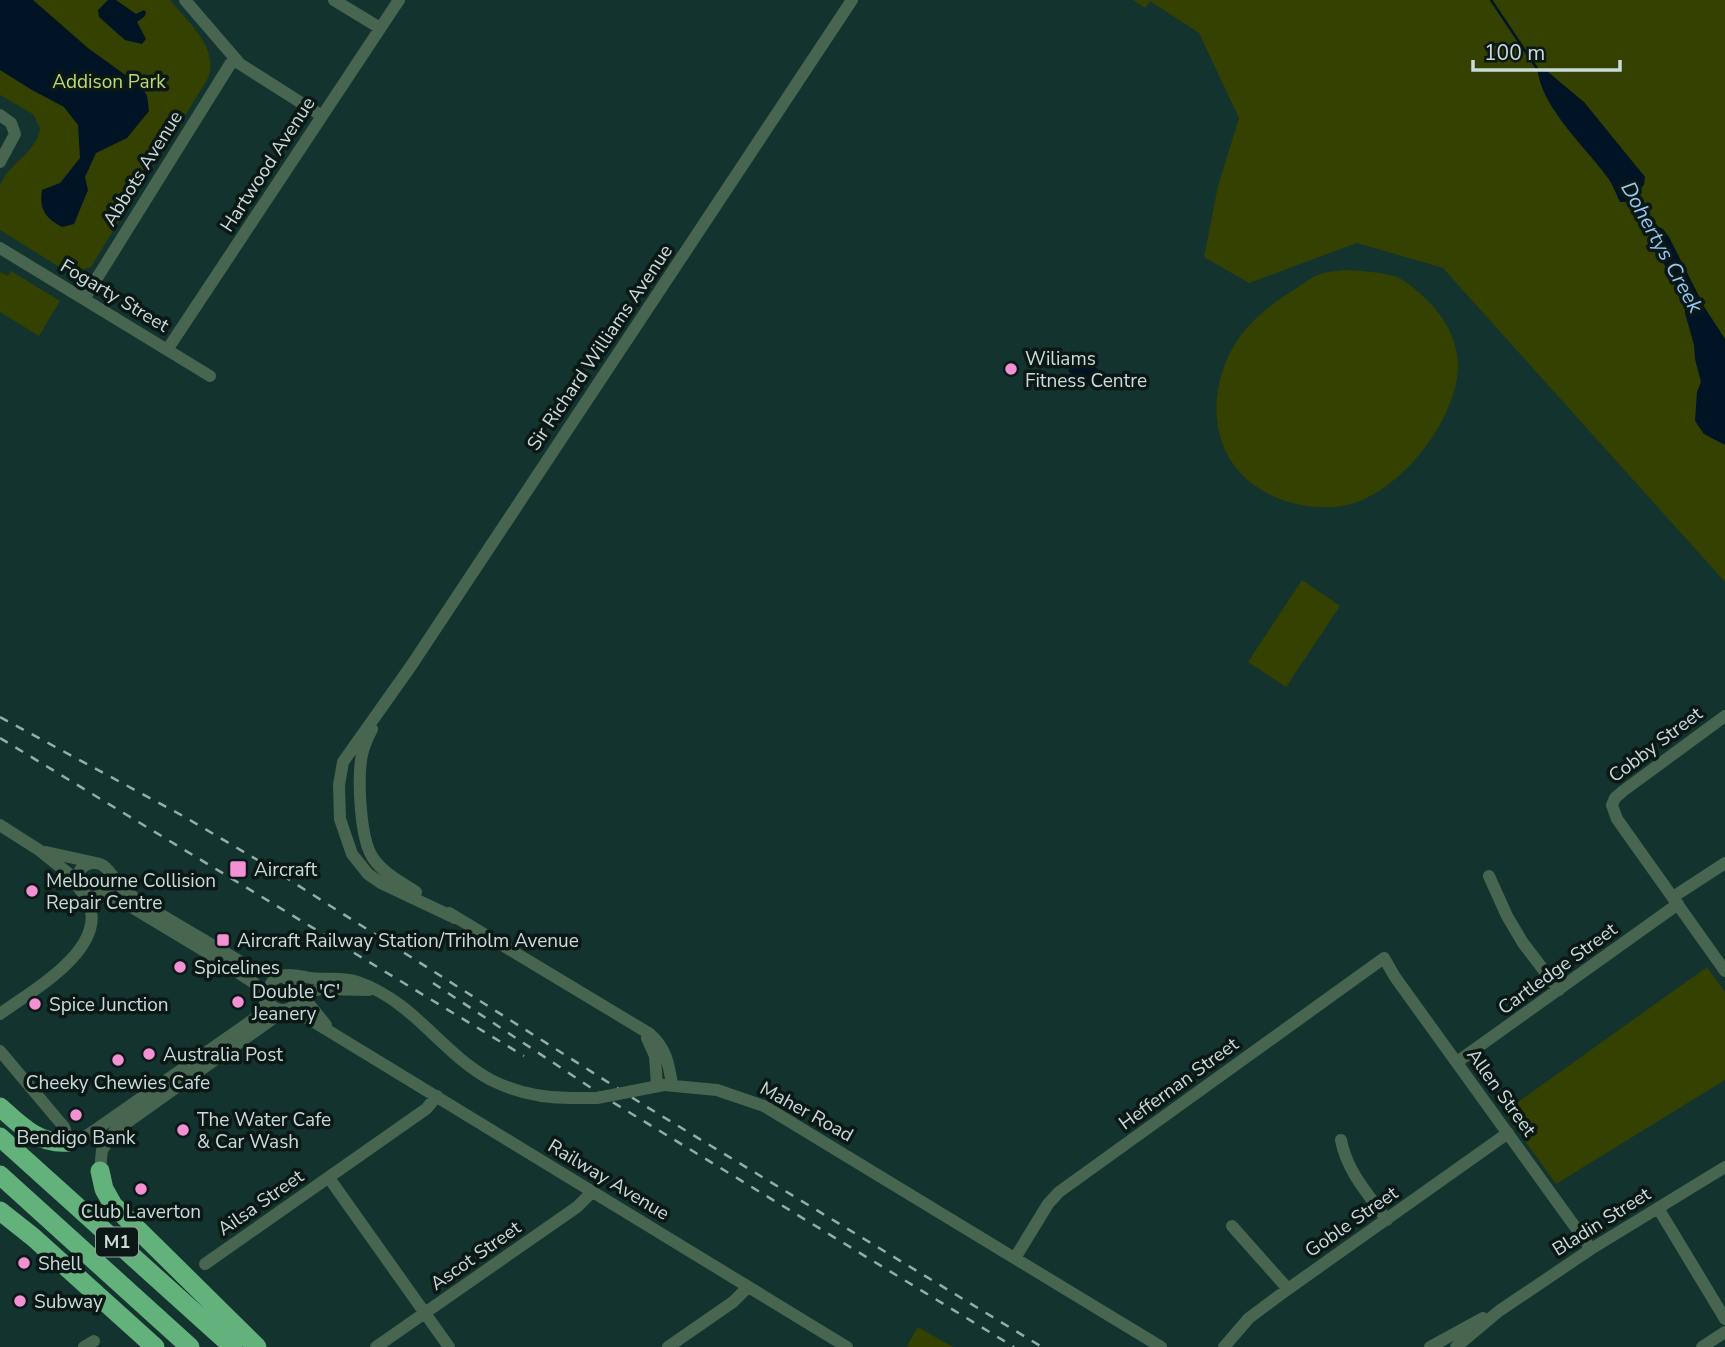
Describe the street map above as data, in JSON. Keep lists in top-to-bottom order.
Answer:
{
  "streets": {
    "highway": ["M1"],
    "street": [
      "Hartwood Avenue",
      "Abbots Avenue",
      "Fogarty Street",
      "Sir Richard Williams Avenue",
      "Cobby Street",
      "Cartledge Street",
      "Heffernan Street",
      "Allen Street",
      "Maher Road",
      "Railway Avenue",
      "Ailsa Street",
      "Goble Street",
      "Bladin Street",
      "Ascot Street"
    ]
  },
  "crossings": [
    ["Hartwood Avenue", "Fogarty Street"],
    ["Abbots Avenue", "Fogarty Street"],
    ["Sir Richard Williams Avenue", "Maher Road"],
    ["Cobby Street", "Cartledge Street"],
    ["Cartledge Street", "Allen Street"],
    ["Heffernan Street", "Allen Street"],
    ["Heffernan Street", "Maher Road"],
    ["Allen Street", "Goble Street"],
    ["Allen Street", "Bladin Street"],
    ["Maher Road", "Railway Avenue"],
    ["Railway Avenue", "Ailsa Street"],
    ["Railway Avenue", "Ascot Street"]
  ],
  "water": ["Dohertys Creek"],
  "parks": ["Addison Park"],
  "places": {
    "other": [
      "Wiliams Fitness Centre",
      "Melbourne Collision Repair Centre",
      "Spicelines",
      "Double 'C' Jeanery",
      "Spice Junction",
      "Australia Post",
      "Cheeky Chewies Cafe",
      "Bendigo Bank",
      "The Water Cafe & Car Wash",
      "Club Laverton",
      "Shell",
      "Subway"
    ],
    "transit": ["Aircraft", "Aircraft Railway Station/Triholm Avenue"]
  },
  "scale_bar": "100 m"
}
